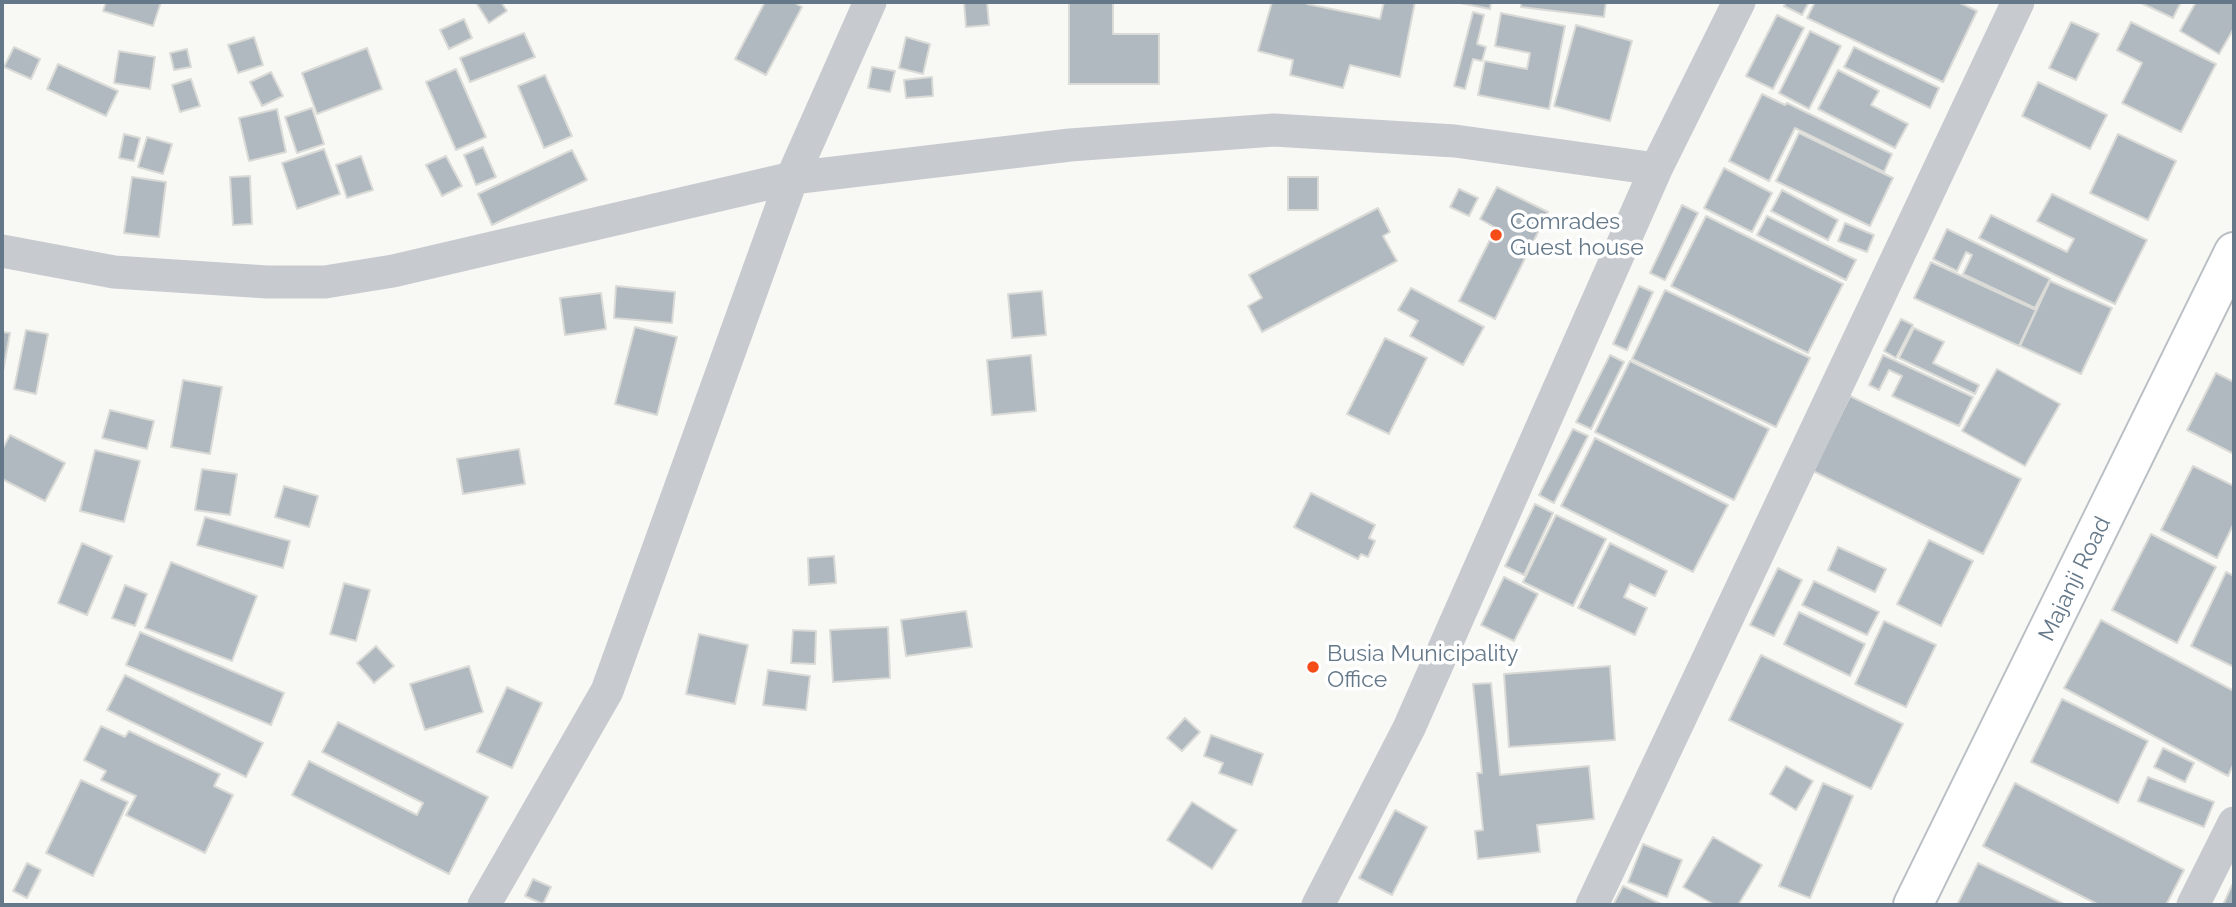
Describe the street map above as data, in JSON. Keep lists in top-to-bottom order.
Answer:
{
  "streets": {
    "main road": ["Majanji Road"]
  },
  "places": ["Comrades Guest house", "Busia Municipality Office"]
}
